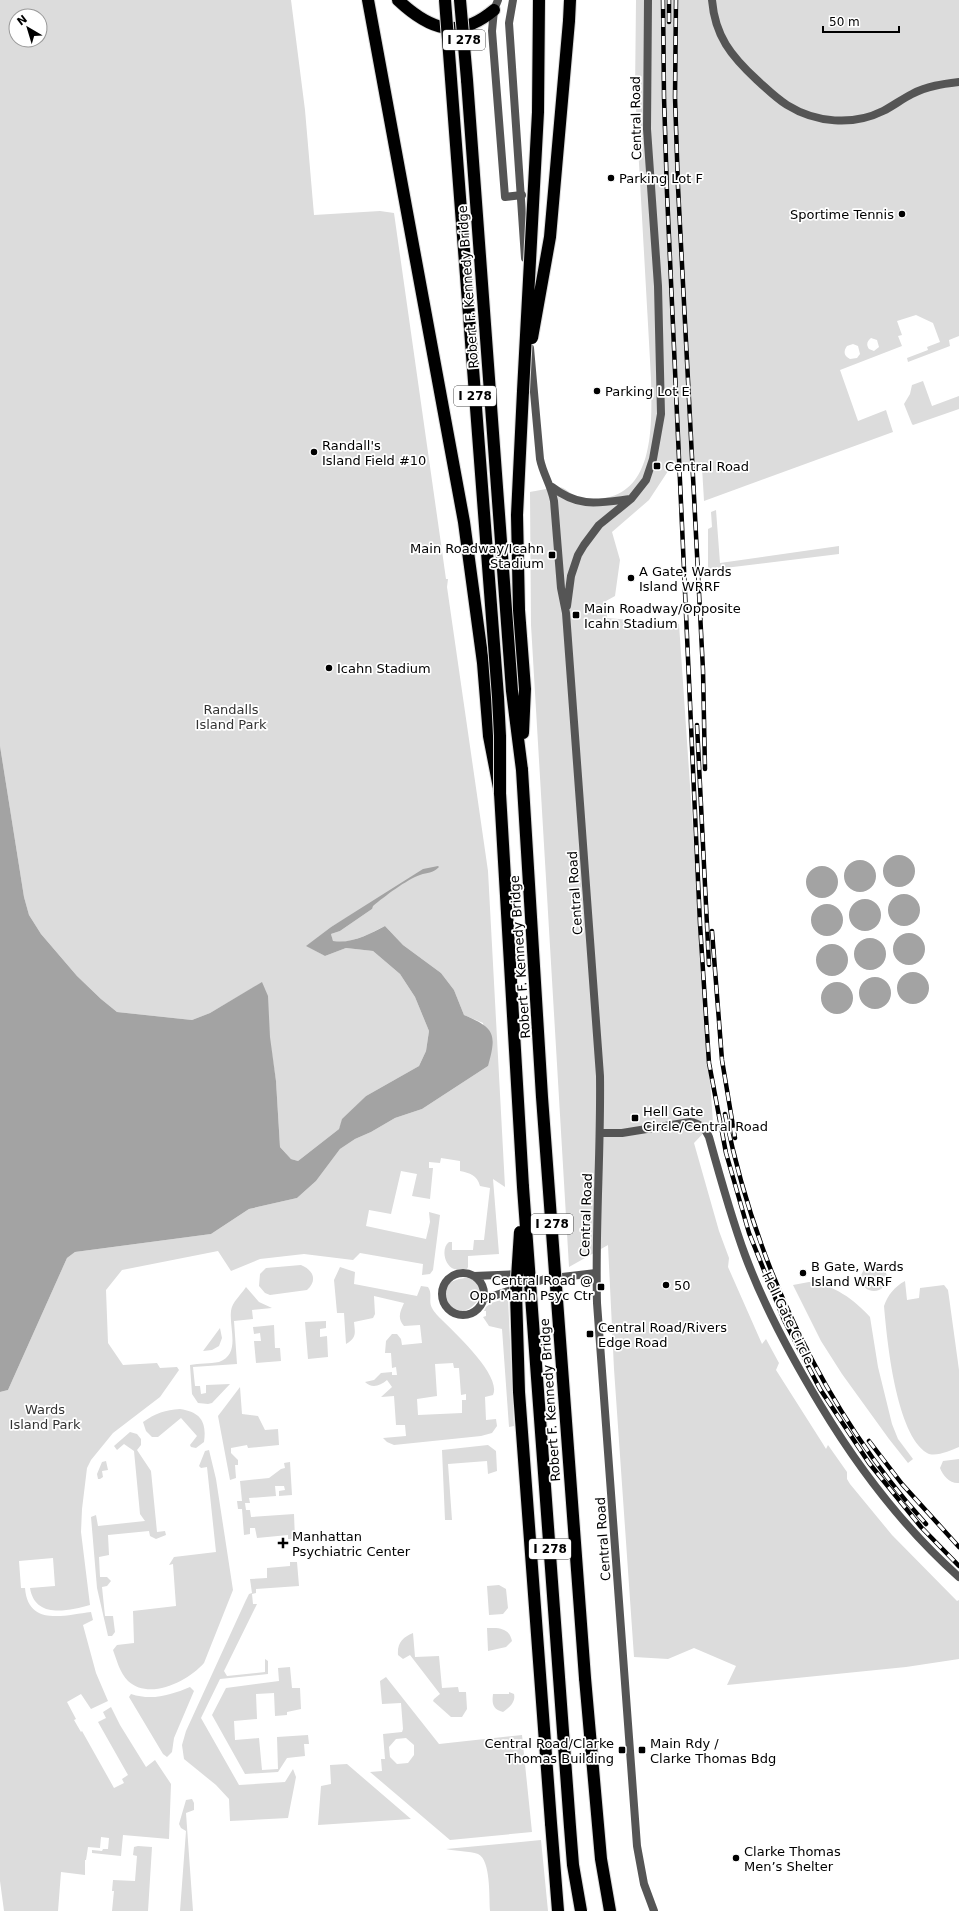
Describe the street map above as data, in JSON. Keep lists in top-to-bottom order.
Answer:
{
  "streets": {
    "highway": ["I 278", "Robert F. Kennedy Bridge"],
    "street": ["Central Road", "Hell Gate Circle"]
  },
  "crossings": [
    ["Central Road", "Hell Gate Circle"]
  ],
  "parks": ["Randalls Island Park", "Wards Island Park"],
  "places": {
    "other": [
      "Parking Lot F",
      "Sportime Tennis",
      "Parking Lot E",
      "Randall's Island Field #10",
      "A Gate, Wards Island WRRF",
      "Icahn Stadium",
      "B Gate, Wards Island WRRF",
      "50",
      "Clarke Thomas Men’s Shelter"
    ],
    "transit": [
      "Central Road",
      "Main Roadway/Icahn Stadium",
      "Main Roadway/Opposite Icahn Stadium",
      "Hell Gate Circle/Central Road",
      "Central Road @ Opp Manh Psyc Ctr",
      "Central Road/Rivers Edge Road",
      "Central Road/Clarke Thomas Building",
      "Main Rdy / Clarke Thomas Bdg"
    ],
    "health": ["Manhattan Psychiatric Center"]
  },
  "scale_bar": "50 m",
  "north": "top left"
}
